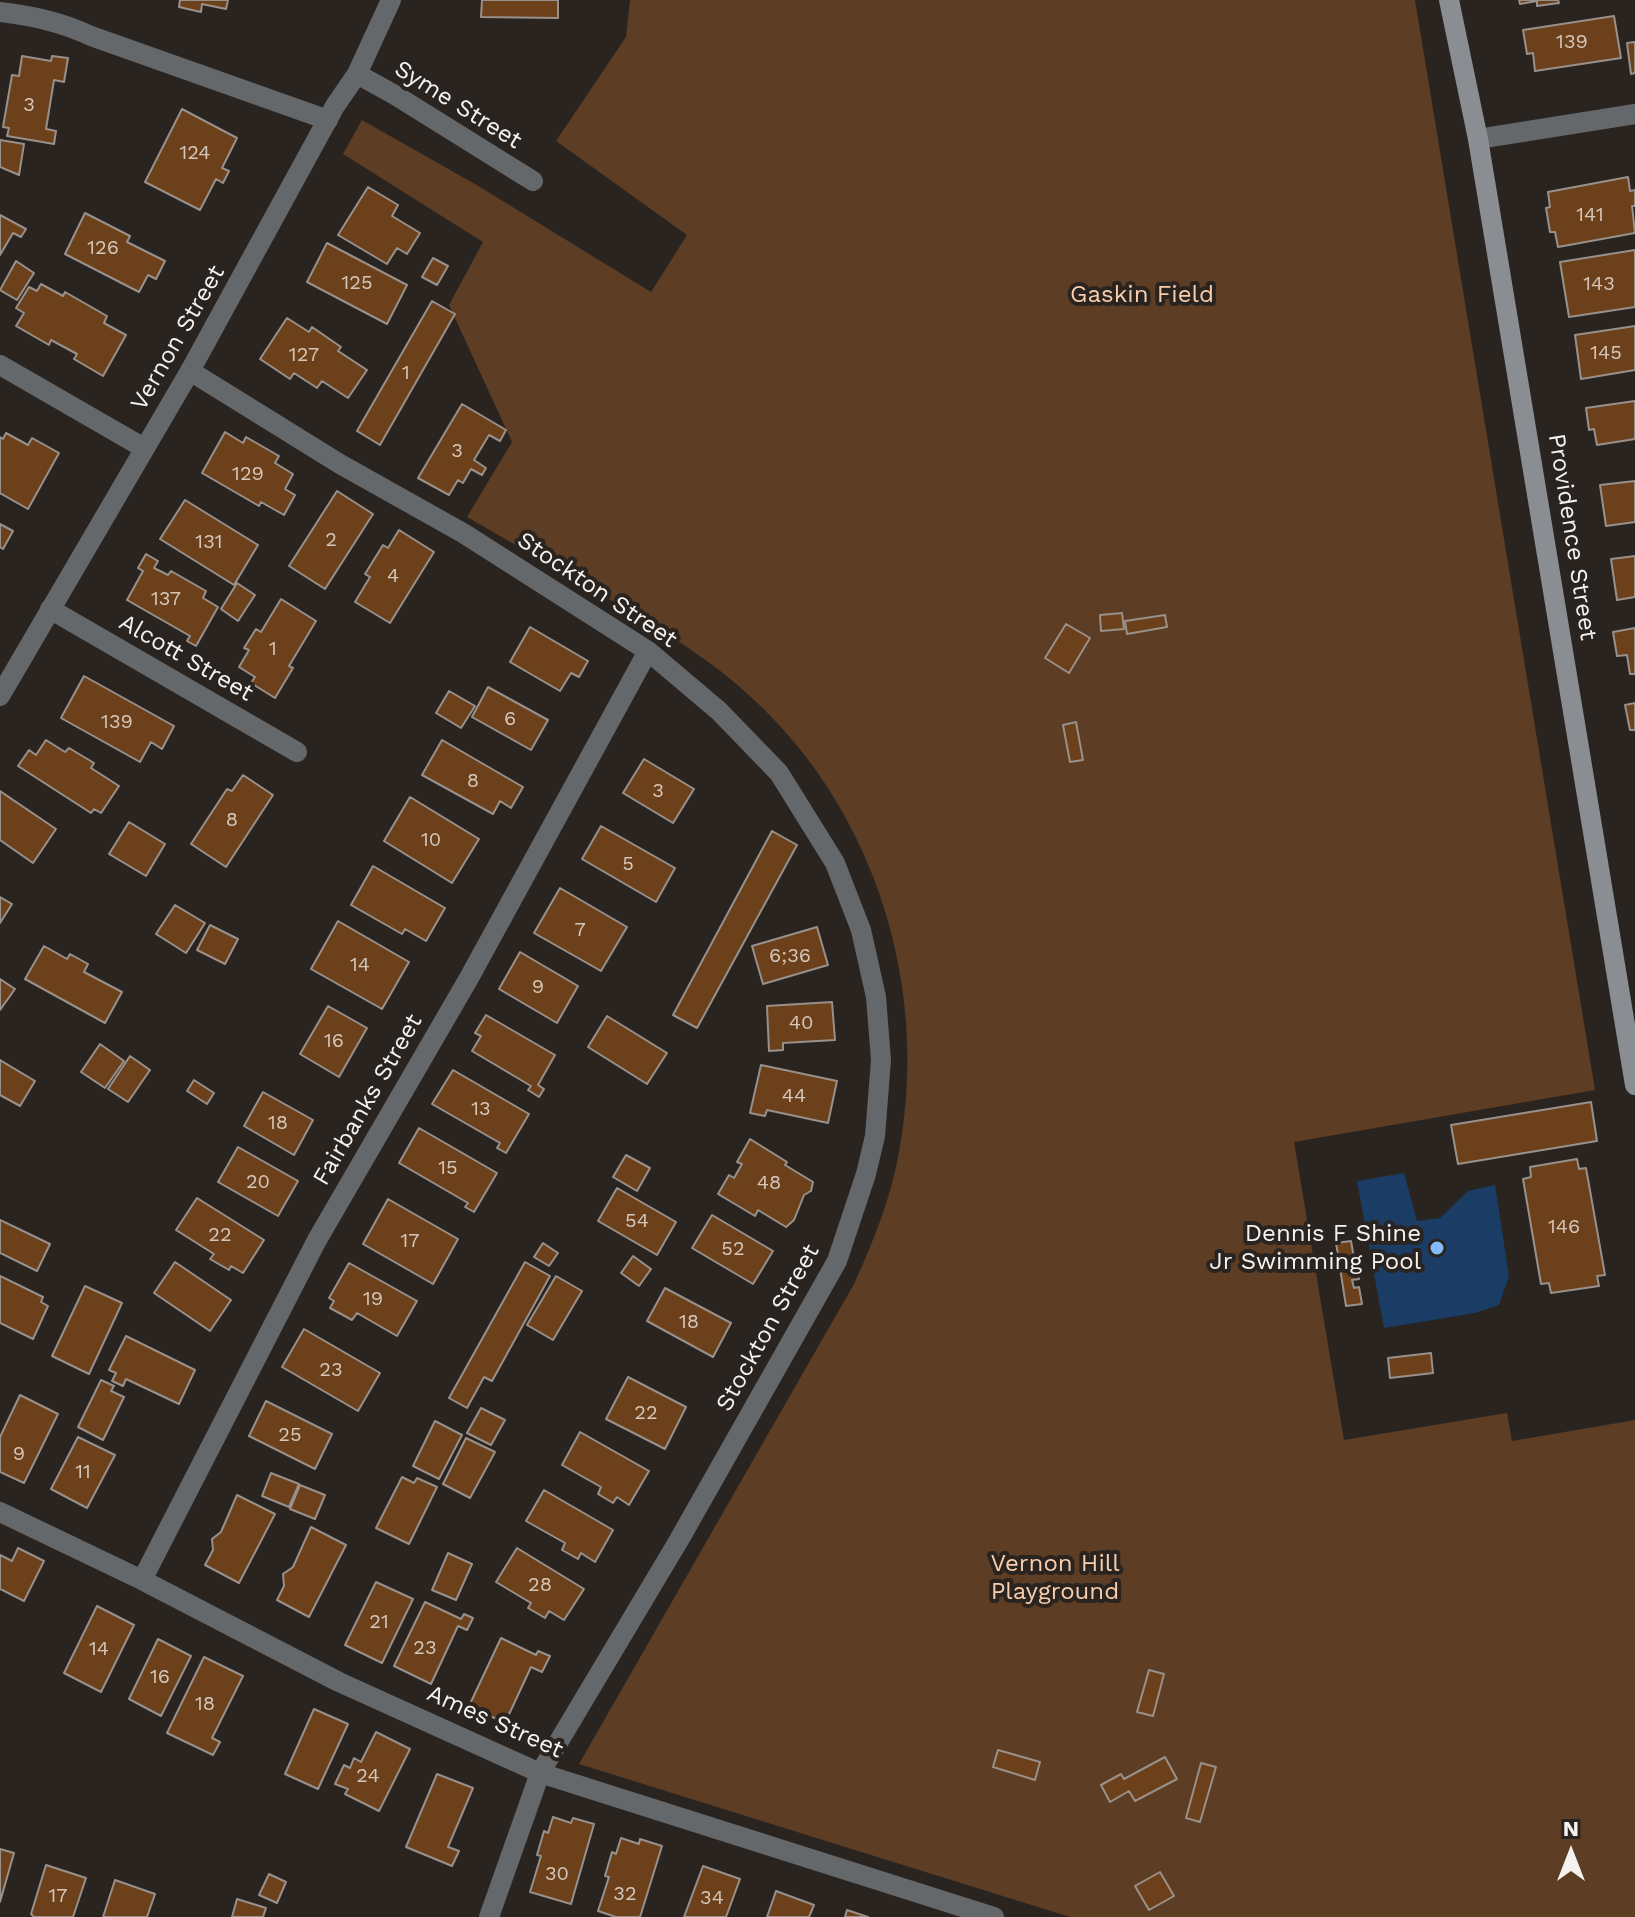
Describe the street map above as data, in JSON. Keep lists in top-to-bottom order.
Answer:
{
  "streets": {
    "main road": ["Providence Street"],
    "street": [
      "Syme Street",
      "Vernon Street",
      "Stockton Street",
      "Alcott Street",
      "Fairbanks Street",
      "Ames Street"
    ]
  },
  "crossings": [
    ["Syme Street", "Vernon Street"],
    ["Vernon Street", "Stockton Street"],
    ["Vernon Street", "Alcott Street"],
    ["Stockton Street", "Fairbanks Street"],
    ["Stockton Street", "Ames Street"],
    ["Fairbanks Street", "Ames Street"]
  ],
  "parks": ["Gaskin Field", "Vernon Hill Playground"],
  "places": ["Dennis F Shine Jr Swimming Pool"],
  "house_numbers": [
    "139",
    "3",
    "124",
    "141",
    "126",
    "125",
    "143",
    "145",
    "127",
    "1",
    "3",
    "129",
    "2",
    "131",
    "4",
    "137",
    "1",
    "6",
    "139",
    "8",
    "3",
    "8",
    "10",
    "5",
    "7",
    "6;36",
    "14",
    "9",
    "40",
    "16",
    "44",
    "13",
    "18",
    "15",
    "20",
    "48",
    "54",
    "146",
    "22",
    "17",
    "52",
    "19",
    "18",
    "23",
    "22",
    "25",
    "9",
    "11",
    "28",
    "21",
    "23",
    "14",
    "16",
    "18",
    "24",
    "30",
    "32",
    "17",
    "34"
  ],
  "north": "top"
}
